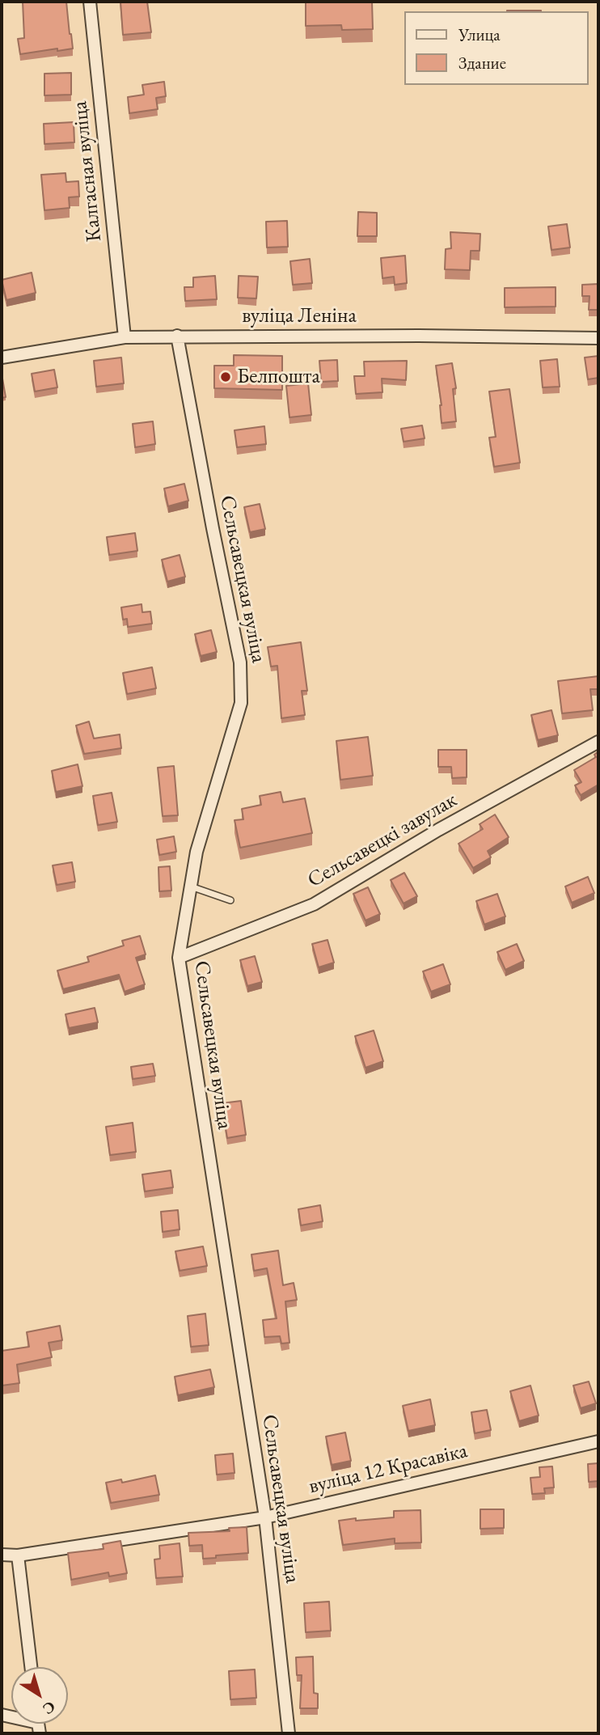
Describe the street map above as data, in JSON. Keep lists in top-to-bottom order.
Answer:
{
  "streets": {
    "street": [
      "Калгасная вуліца",
      "вуліца Леніна",
      "Сельсавецкая вуліца",
      "Сельсавецкі завулак",
      "вуліца 12 Красавіка"
    ]
  },
  "crossings": [
    ["Калгасная вуліца", "вуліца Леніна"],
    ["вуліца Леніна", "Сельсавецкая вуліца"],
    ["Сельсавецкая вуліца", "Сельсавецкі завулак"],
    ["Сельсавецкая вуліца", "вуліца 12 Красавіка"]
  ],
  "places": ["Белпошта"],
  "legend": ["Улица", "Здание"],
  "north": "bottom right"
}
